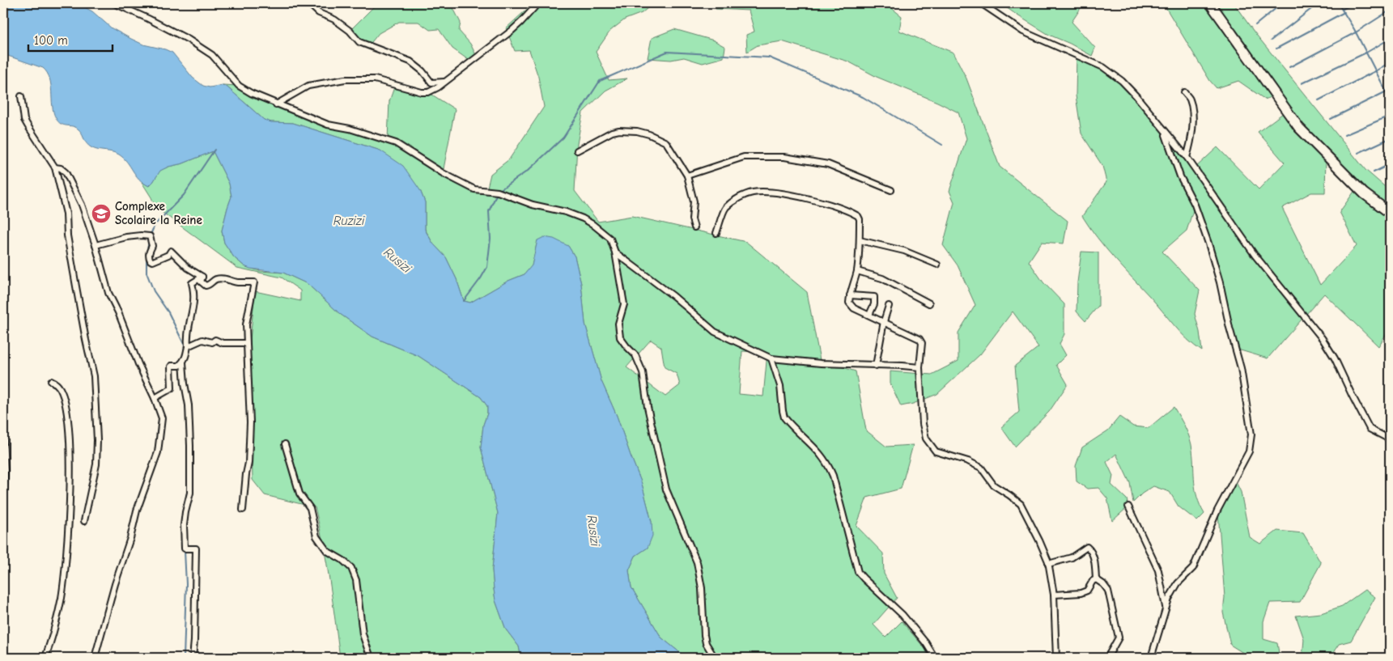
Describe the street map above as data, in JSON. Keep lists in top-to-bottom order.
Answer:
{
  "water": ["Ruzizi", "Rusizi"],
  "places": {
    "school or university": ["Complexe Scolaire la Reine"]
  },
  "scale_bar": "100 m"
}
